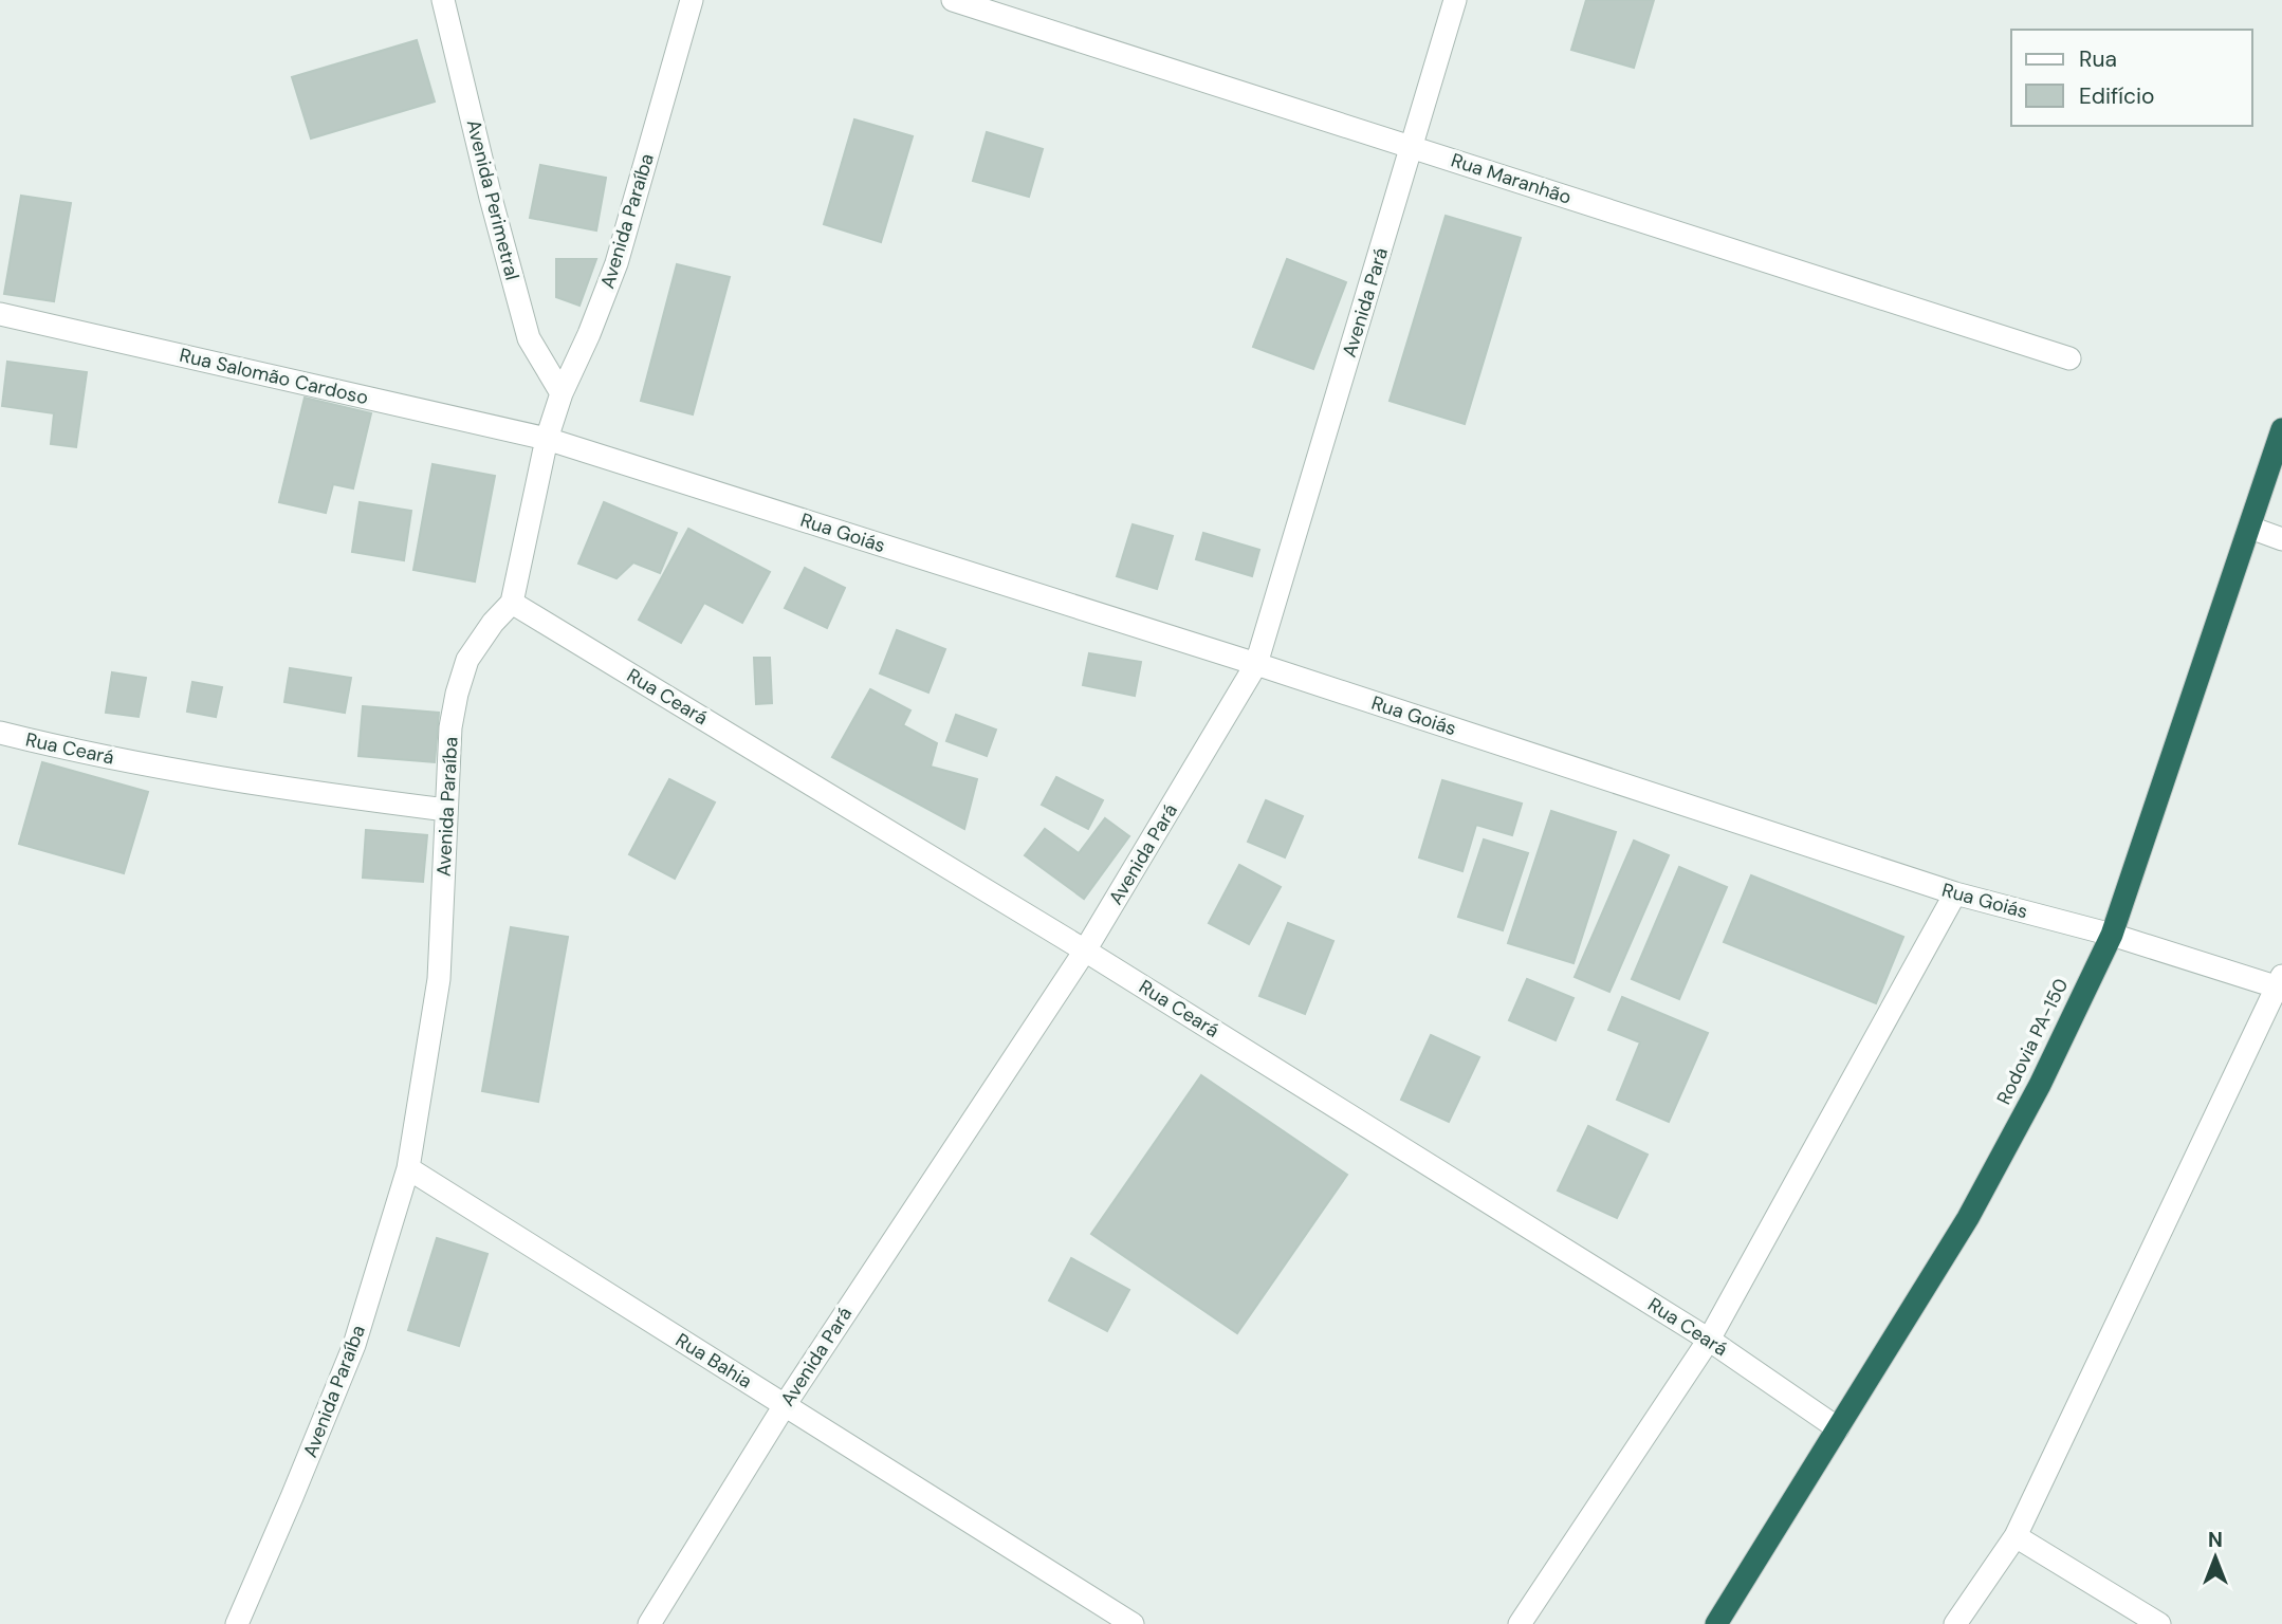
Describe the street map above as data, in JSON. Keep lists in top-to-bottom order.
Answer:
{
  "streets": {
    "highway": ["Rodovia PA-150"],
    "street": [
      "Rua Maranhão",
      "Avenida Perimetral",
      "Avenida Paraíba",
      "Avenida Pará",
      "Rua Salomão Cardoso",
      "Rua Goiás",
      "Rua Ceará",
      "Rua Bahia"
    ]
  },
  "crossings": [
    ["Rua Maranhão", "Avenida Pará"],
    ["Avenida Perimetral", "Avenida Paraíba"],
    ["Avenida Paraíba", "Rua Salomão Cardoso"],
    ["Avenida Paraíba", "Rua Goiás"],
    ["Avenida Paraíba", "Rua Ceará"],
    ["Avenida Paraíba", "Rua Bahia"],
    ["Avenida Pará", "Rua Goiás"],
    ["Avenida Pará", "Rua Ceará"],
    ["Avenida Pará", "Rua Bahia"],
    ["Rua Salomão Cardoso", "Rua Goiás"],
    ["Rua Goiás", "Rodovia PA-150"],
    ["Rua Ceará", "Rodovia PA-150"]
  ],
  "legend": ["Rua", "Edifício"],
  "north": "top"
}
